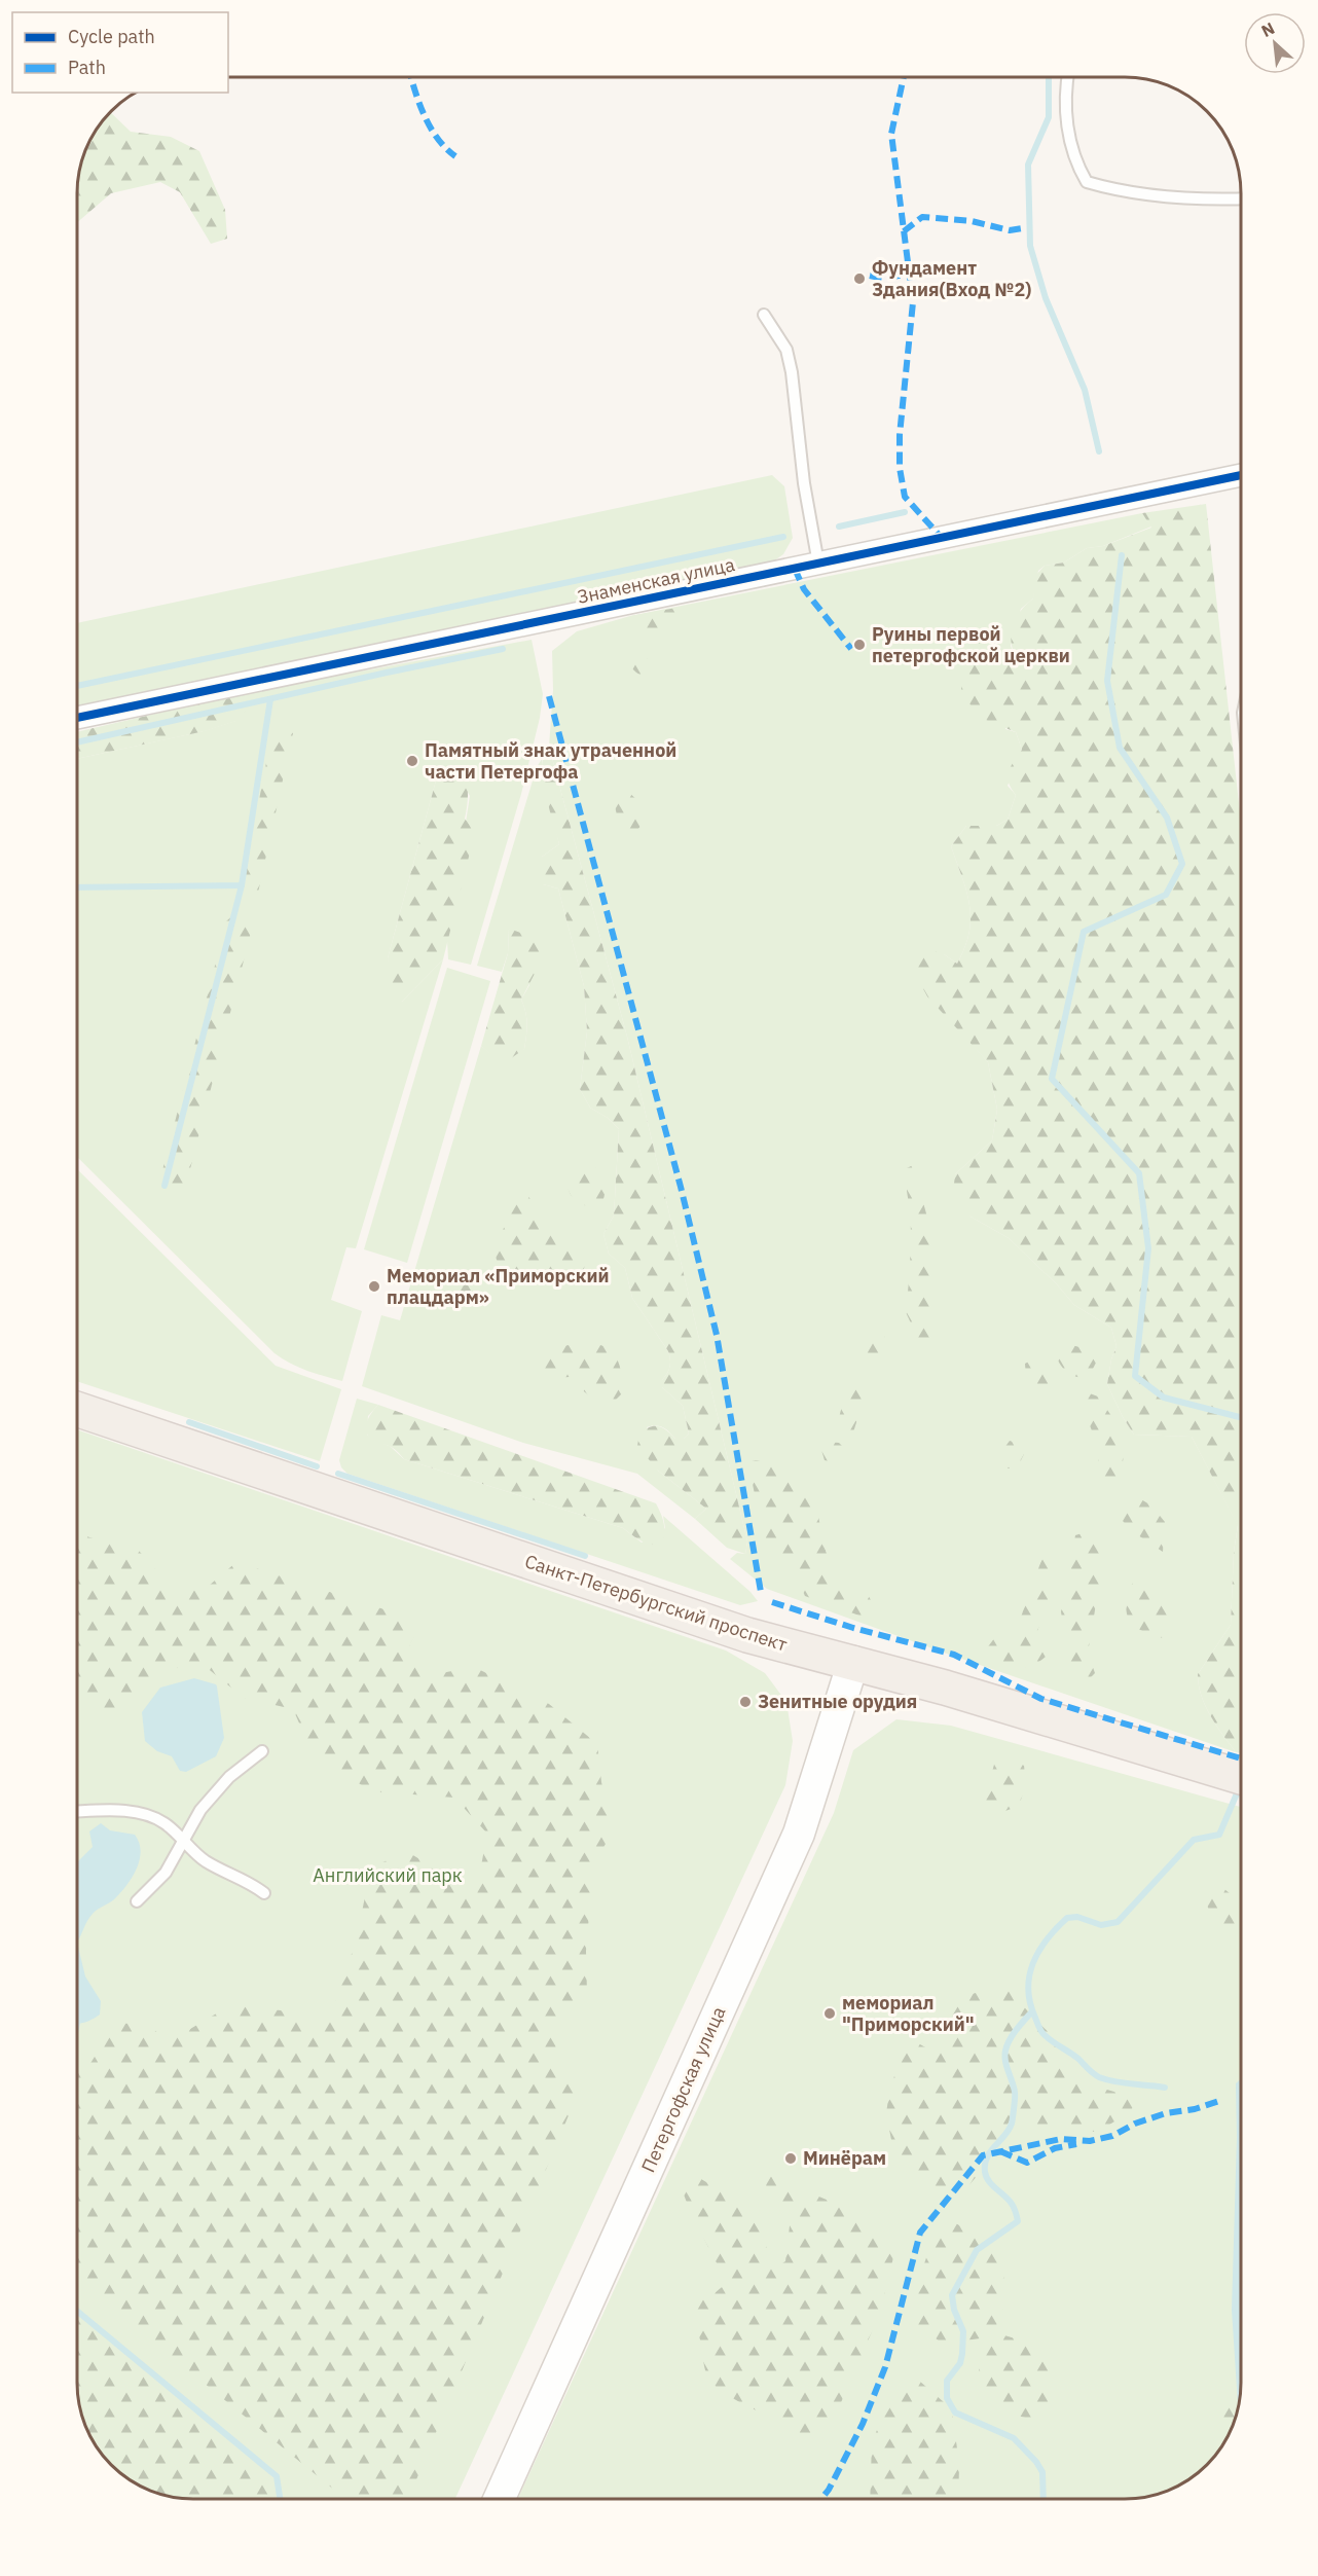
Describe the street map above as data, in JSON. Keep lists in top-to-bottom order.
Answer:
{
  "streets": {
    "main road": ["Санкт-Петербургский проспект", "Петергофская улица"],
    "street": ["Знаменская улица"]
  },
  "crossings": [
    ["Санкт-Петербургский проспект", "Петергофская улица"]
  ],
  "parks": ["Английский парк"],
  "places": [
    "Фундамент Здания(Вход №2)",
    "Руины первой петергофской церкви",
    "Памятный знак утраченной части Петергофа",
    "Мемориал «Приморский плацдарм»",
    "Зенитные орудия",
    "мемориал \"Приморский\"",
    "Минёрам"
  ],
  "legend": ["Cycle path", "Path"],
  "north": "top left"
}
